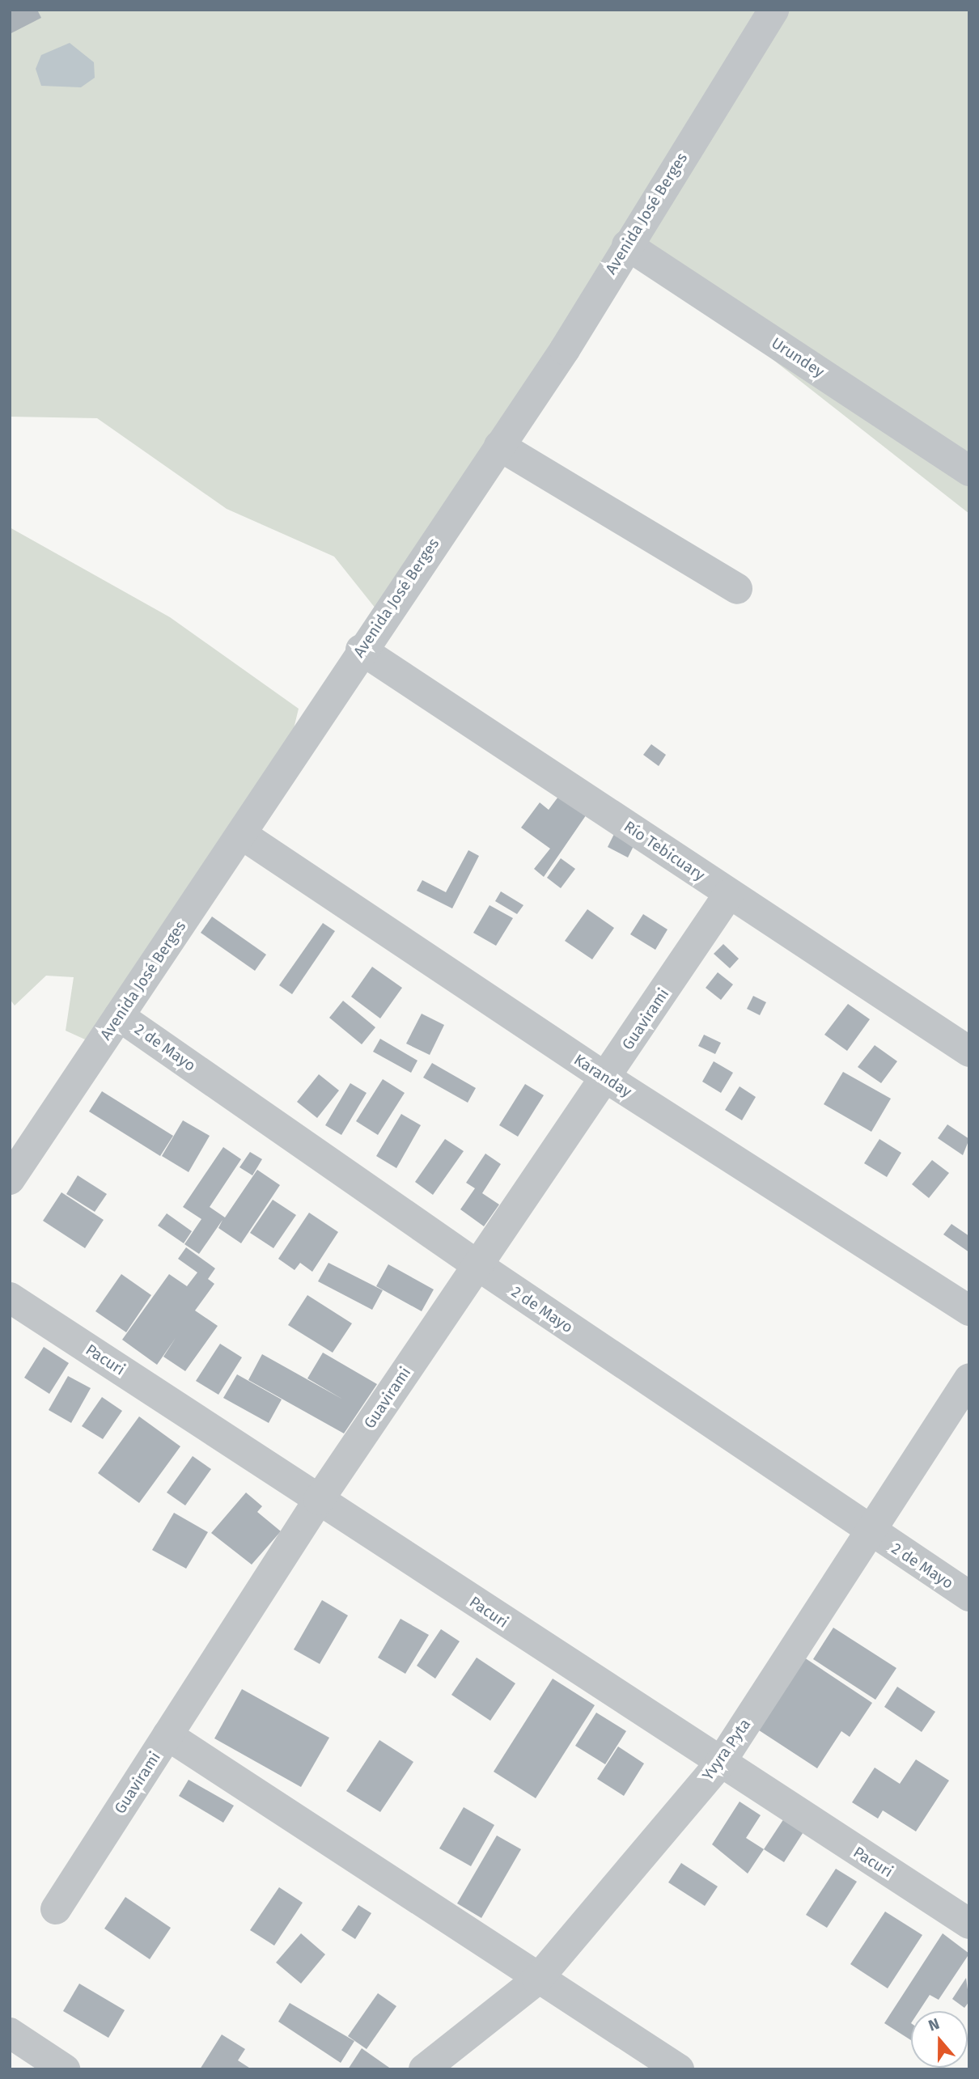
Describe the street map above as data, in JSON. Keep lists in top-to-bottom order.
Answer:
{
  "streets": {
    "street": [
      "Avenida José Berges",
      "Urundey",
      "Río Tebicuary",
      "Guavirami",
      "2 de Mayo",
      "Karanday",
      "Pacuri",
      "Yvyra Pyta"
    ]
  },
  "crossings": [
    ["Avenida José Berges", "Urundey"],
    ["Avenida José Berges", "Río Tebicuary"],
    ["Avenida José Berges", "2 de Mayo"],
    ["Avenida José Berges", "Karanday"],
    ["Río Tebicuary", "Guavirami"],
    ["Guavirami", "2 de Mayo"],
    ["Guavirami", "Karanday"],
    ["Guavirami", "Pacuri"],
    ["2 de Mayo", "Yvyra Pyta"],
    ["Pacuri", "Yvyra Pyta"]
  ],
  "north": "top"
}
